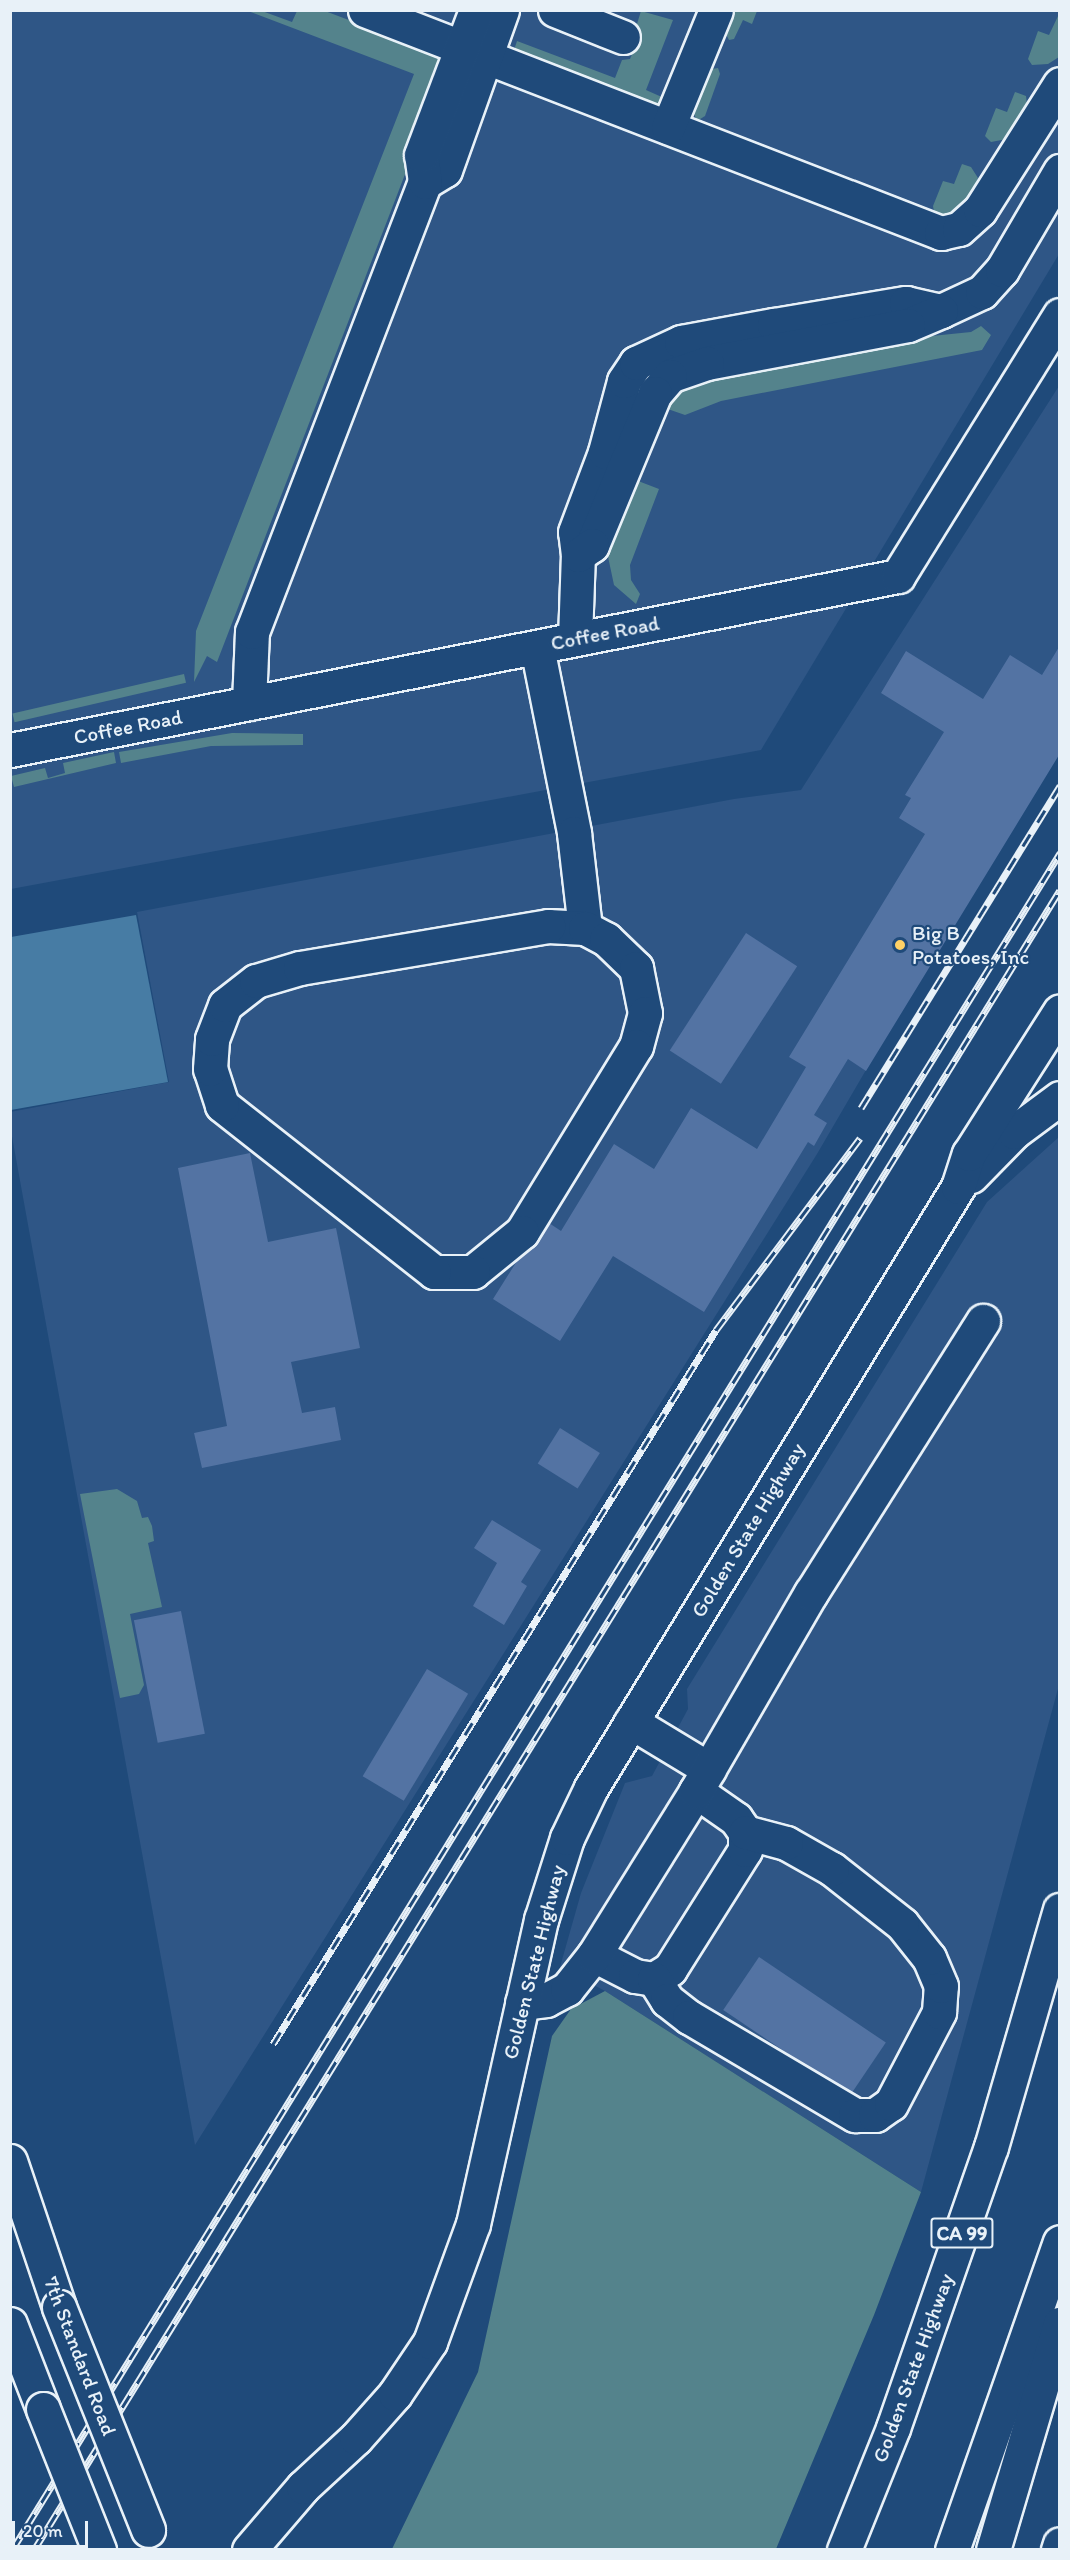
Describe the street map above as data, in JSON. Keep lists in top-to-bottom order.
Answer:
{
  "streets": {
    "main road": [
      "Coffee Road",
      "Golden State Highway",
      "CA 99",
      "7th Standard Road"
    ]
  },
  "places": ["Big B Potatoes, Inc"],
  "scale_bar": "20 m"
}
